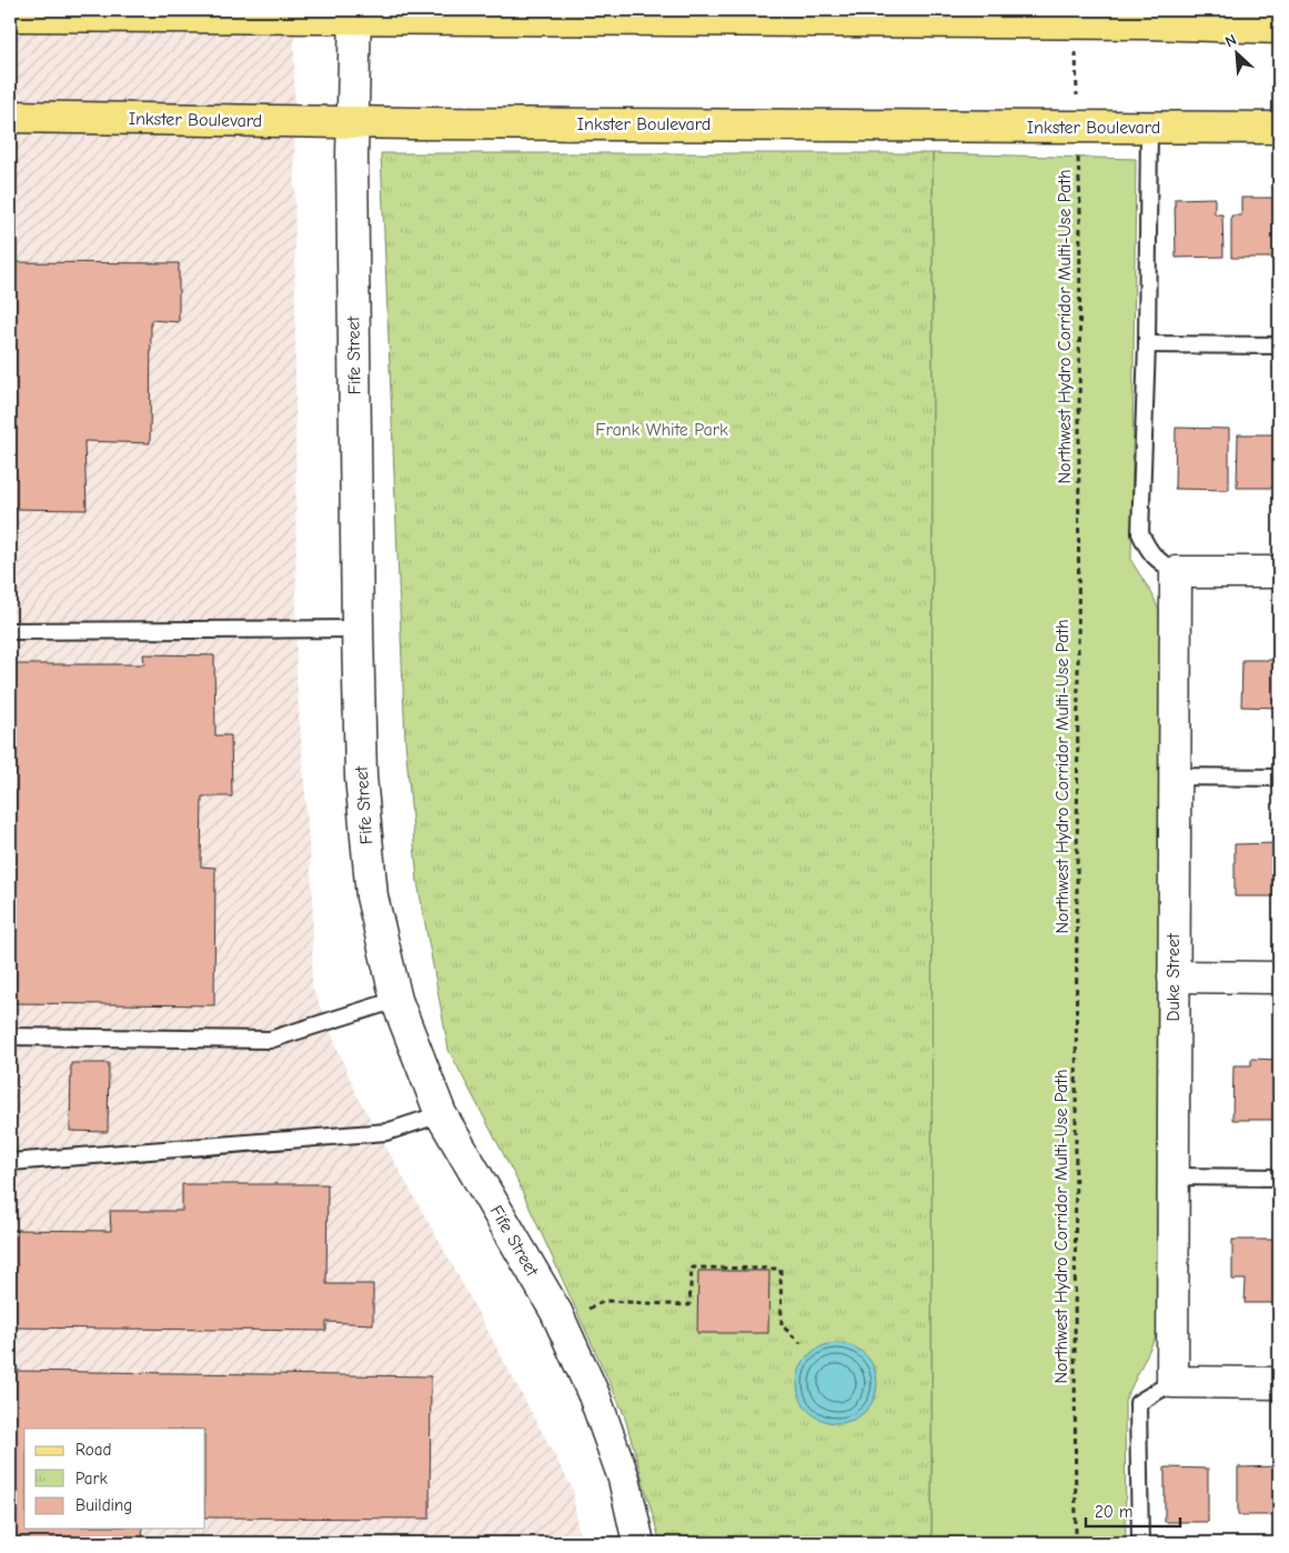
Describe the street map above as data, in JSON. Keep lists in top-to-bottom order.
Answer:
{
  "streets": {
    "main road": ["Inkster Boulevard"],
    "street": ["Fife Street", "Duke Street"],
    "path": ["Northwest Hydro Corridor Multi-Use Path"]
  },
  "crossings": [
    ["Inkster Boulevard", "Northwest Hydro Corridor Multi-Use Path"],
    ["Inkster Boulevard", "Fife Street"]
  ],
  "parks": ["Frank White Park"],
  "legend": ["Road", "Park", "Building"],
  "scale_bar": "20 m",
  "north": "top left"
}
